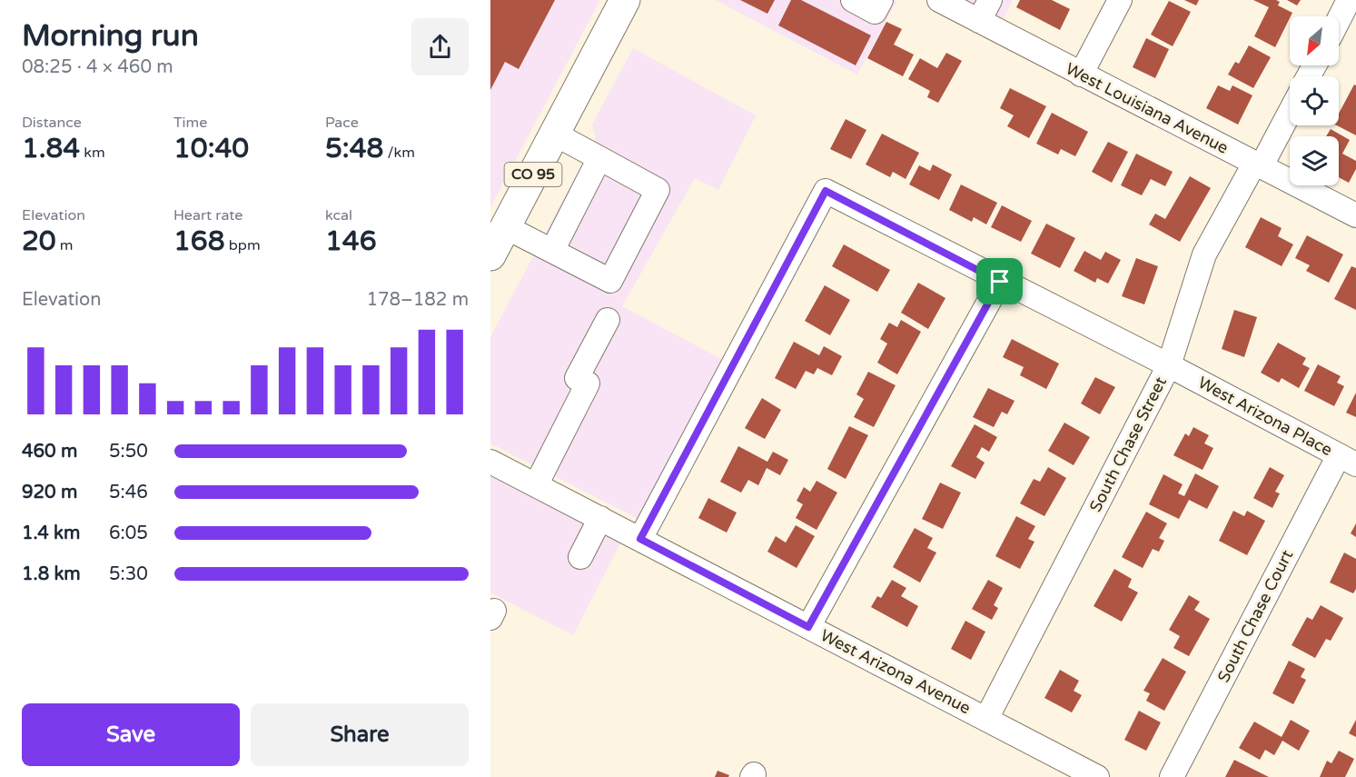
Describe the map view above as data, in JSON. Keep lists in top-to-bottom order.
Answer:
{
  "streets": {
    "main road": ["CO 95"],
    "street": [
      "West Louisiana Avenue",
      "West Arizona Place",
      "South Chase Street",
      "South Chase Court",
      "West Arizona Avenue"
    ]
  },
  "crossings": [
    ["West Louisiana Avenue", "South Chase Street"],
    ["West Arizona Place", "South Chase Street"],
    ["West Arizona Place", "South Chase Court"],
    ["West Arizona Place", "West Arizona Avenue"],
    ["South Chase Street", "West Arizona Avenue"]
  ],
  "north": "bottom left",
  "page": {
    "heading": ["Morning run", "08:25 · 4 × 460 m"],
    "stats": [
      ["Distance", "1.84 km"],
      ["Time", "10:40"],
      ["Pace", "5:48 /km"],
      ["Elevation", "20 m"],
      ["Heart rate", "168 bpm"],
      ["kcal", "146"]
    ],
    "chart": ["Elevation", "178–182 m"],
    "list": [
      {
        "name": "460 m",
        "note": "5:50"
      },
      {
        "name": "920 m",
        "note": "5:46"
      },
      {
        "name": "1.4 km",
        "note": "6:05"
      },
      {
        "name": "1.8 km",
        "note": "5:30"
      }
    ],
    "buttons": ["Save", "Share"]
  }
}
